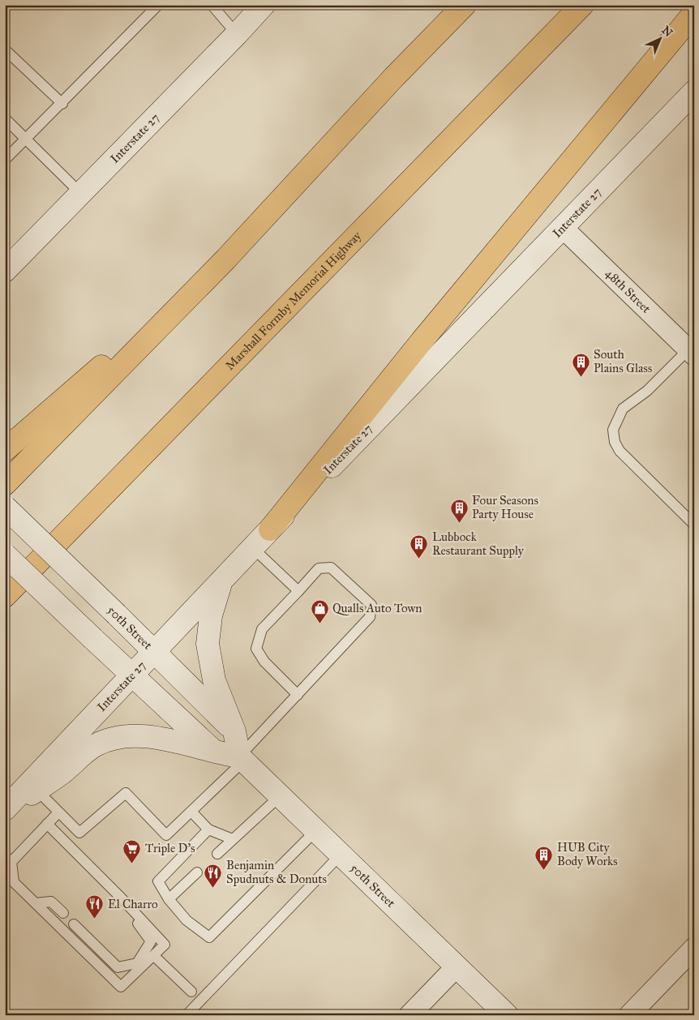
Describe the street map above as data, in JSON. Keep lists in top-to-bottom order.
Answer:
{
  "streets": {
    "highway": ["Marshall Formby Memorial Highway"],
    "main road": ["Interstate 27", "50th Street"],
    "street": ["48th Street"]
  },
  "crossings": [
    ["Interstate 27", "48th Street"],
    ["Interstate 27", "50th Street"]
  ],
  "places": {
    "building": [
      "South Plains Glass",
      "Four Seasons Party House",
      "Lubbock Restaurant Supply",
      "HUB City Body Works"
    ],
    "shop": ["Qualls Auto Town"],
    "supermarket": ["Triple D's"],
    "restaurant": ["Benjamin Spudnuts & Donuts", "El Charro"]
  },
  "north": "top right"
}
